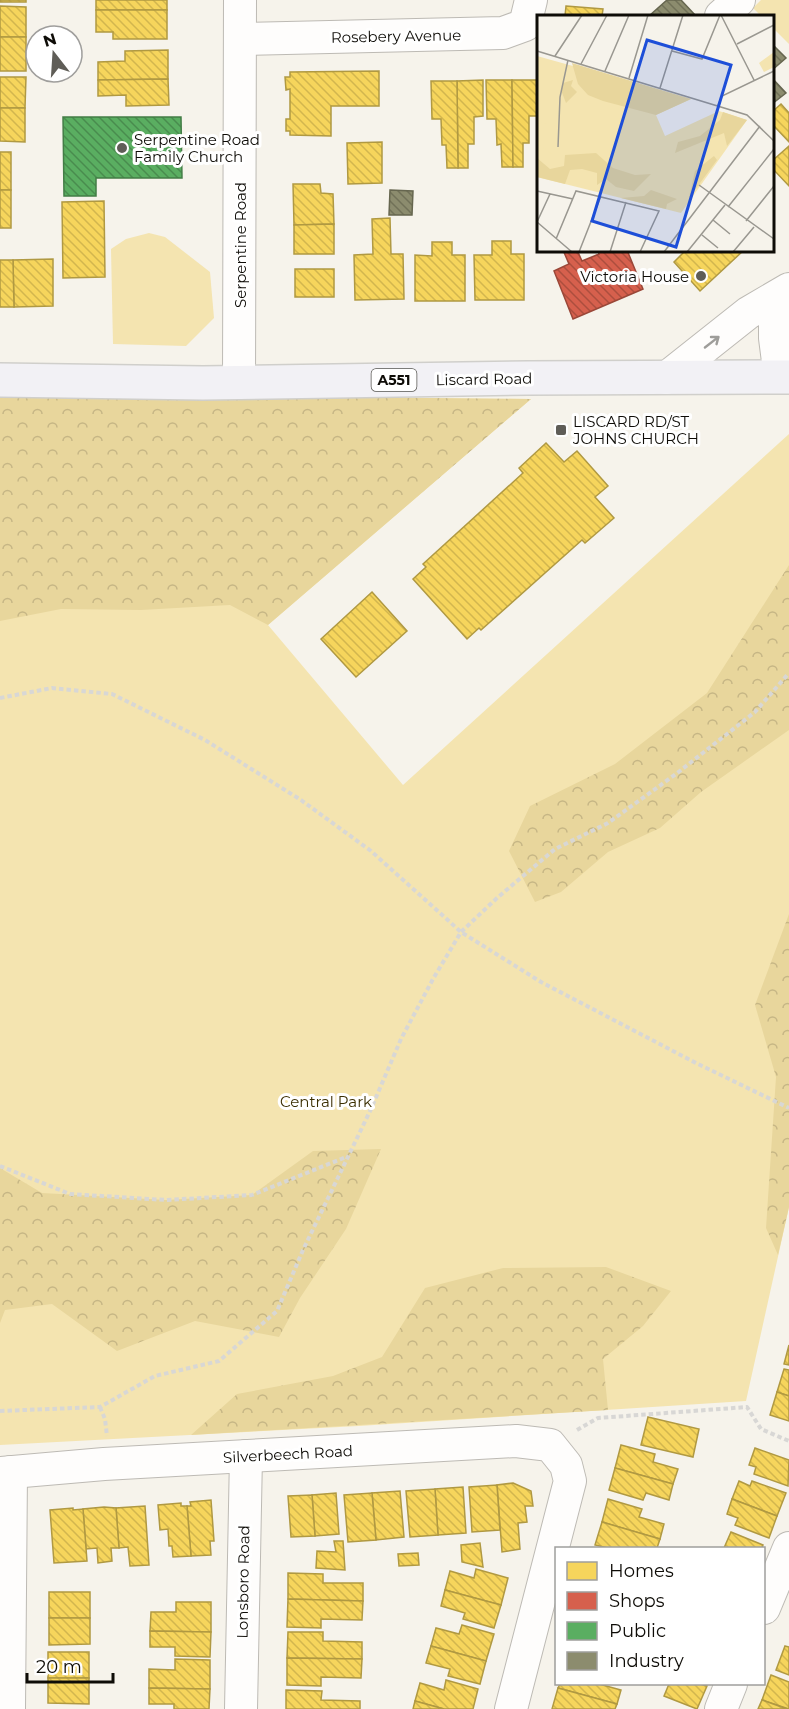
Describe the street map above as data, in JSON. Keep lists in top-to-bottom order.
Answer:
{
  "streets": {
    "main road": ["Liscard Road", "A551"],
    "street": [
      "Rosebery Avenue",
      "Serpentine Road",
      "Silverbeech Road",
      "Lonsboro Road"
    ]
  },
  "crossings": [
    ["Rosebery Avenue", "Serpentine Road"],
    ["Serpentine Road", "Liscard Road"],
    ["Silverbeech Road", "Lonsboro Road"]
  ],
  "parks": ["Central Park"],
  "places": {
    "other": ["Serpentine Road Family Church", "Victoria House"],
    "transit": ["LISCARD RD/ST JOHNS CHURCH"]
  },
  "legend": [
    "Homes",
    "Shops",
    "Public",
    "Industry"
  ],
  "scale_bar": "20 m",
  "north": "top"
}
